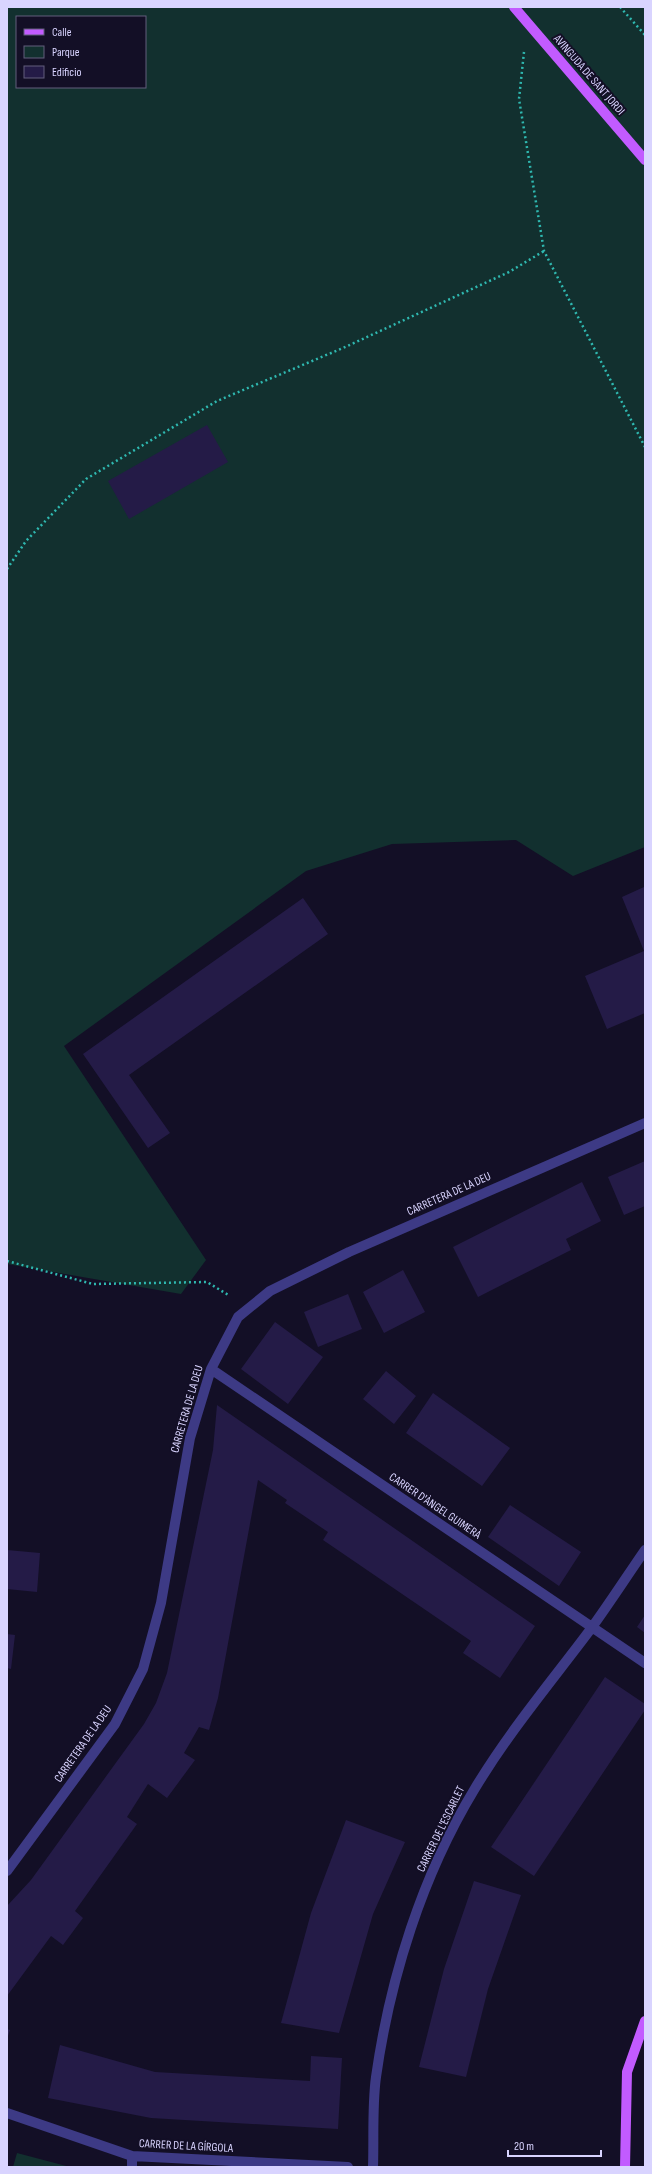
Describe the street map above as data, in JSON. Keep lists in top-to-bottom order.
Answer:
{
  "streets": {
    "main road": ["AVINGUDA DE SANT JORDI"],
    "street": [
      "CARRETERA DE LA DEU",
      "CARRER D'ÀNGEL GUIMERÀ",
      "CARRER DE L'ESCARLET",
      "CARRER DE LA GÍRGOLA"
    ]
  },
  "crossings": [
    ["CARRETERA DE LA DEU", "CARRER D'ÀNGEL GUIMERÀ"],
    ["CARRER D'ÀNGEL GUIMERÀ", "CARRER DE L'ESCARLET"]
  ],
  "legend": ["Calle", "Parque", "Edificio"],
  "scale_bar": "20 m"
}
